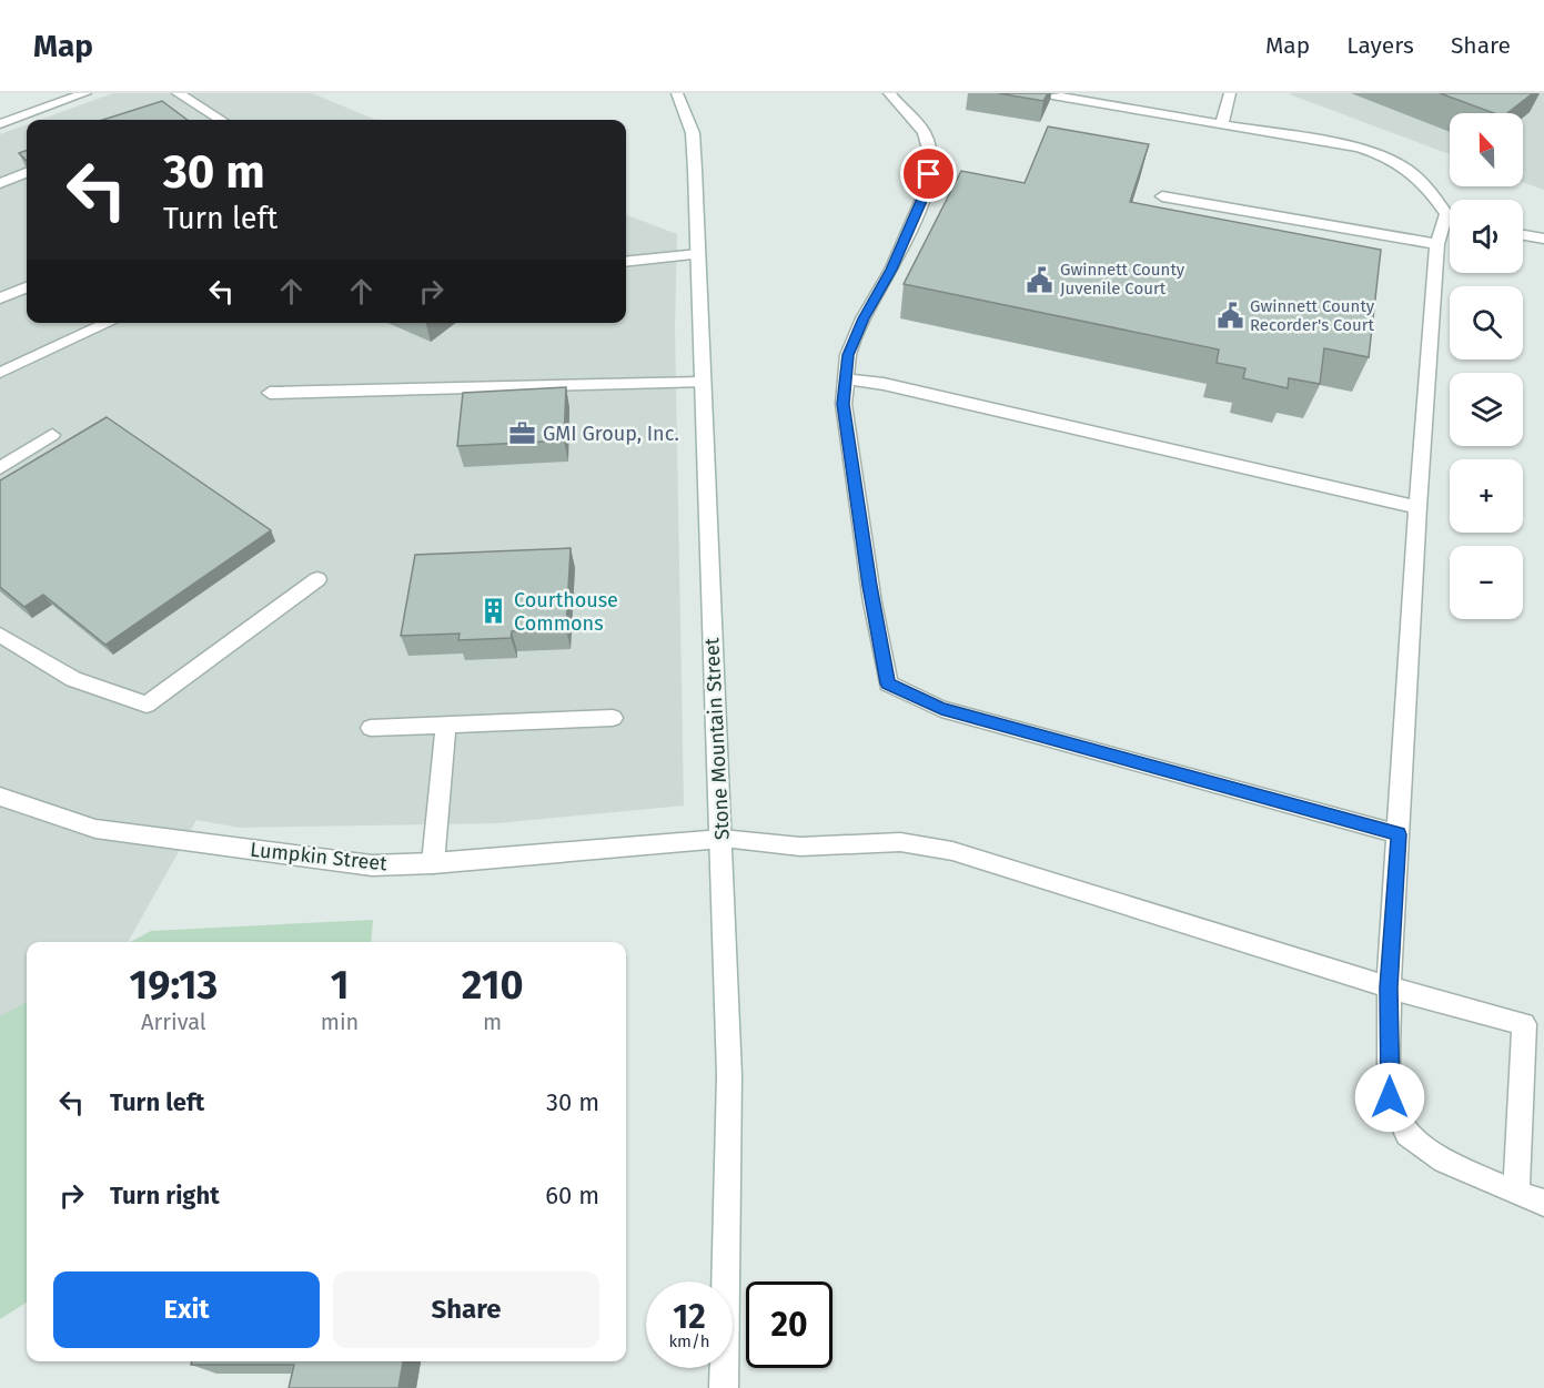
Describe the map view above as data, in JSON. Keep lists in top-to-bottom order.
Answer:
{
  "streets": {
    "main road": ["Stone Mountain Street", "Lumpkin Street"]
  },
  "crossings": [
    ["Stone Mountain Street", "Lumpkin Street"]
  ],
  "places": {
    "public building": ["Gwinnett County Juvenile Court", "Gwinnett County Recorder's Court"],
    "office": ["GMI Group, Inc."],
    "building": ["Courthouse Commons"]
  },
  "north": "top",
  "page": {
    "header": "Map",
    "nav": ["Map", "Layers", "Share"],
    "map_buttons": ["+", "−"],
    "turn": ["30 m", "Turn left"],
    "eta": [
      "19:13",
      "Arrival",
      "1",
      "min",
      "210",
      "m"
    ],
    "list": [
      {
        "name": "Turn left",
        "value": "30 m"
      },
      {
        "name": "Turn right",
        "value": "60 m"
      }
    ],
    "buttons": ["Exit", "Share"],
    "speed": "12 km/h",
    "limit": "20"
  }
}
